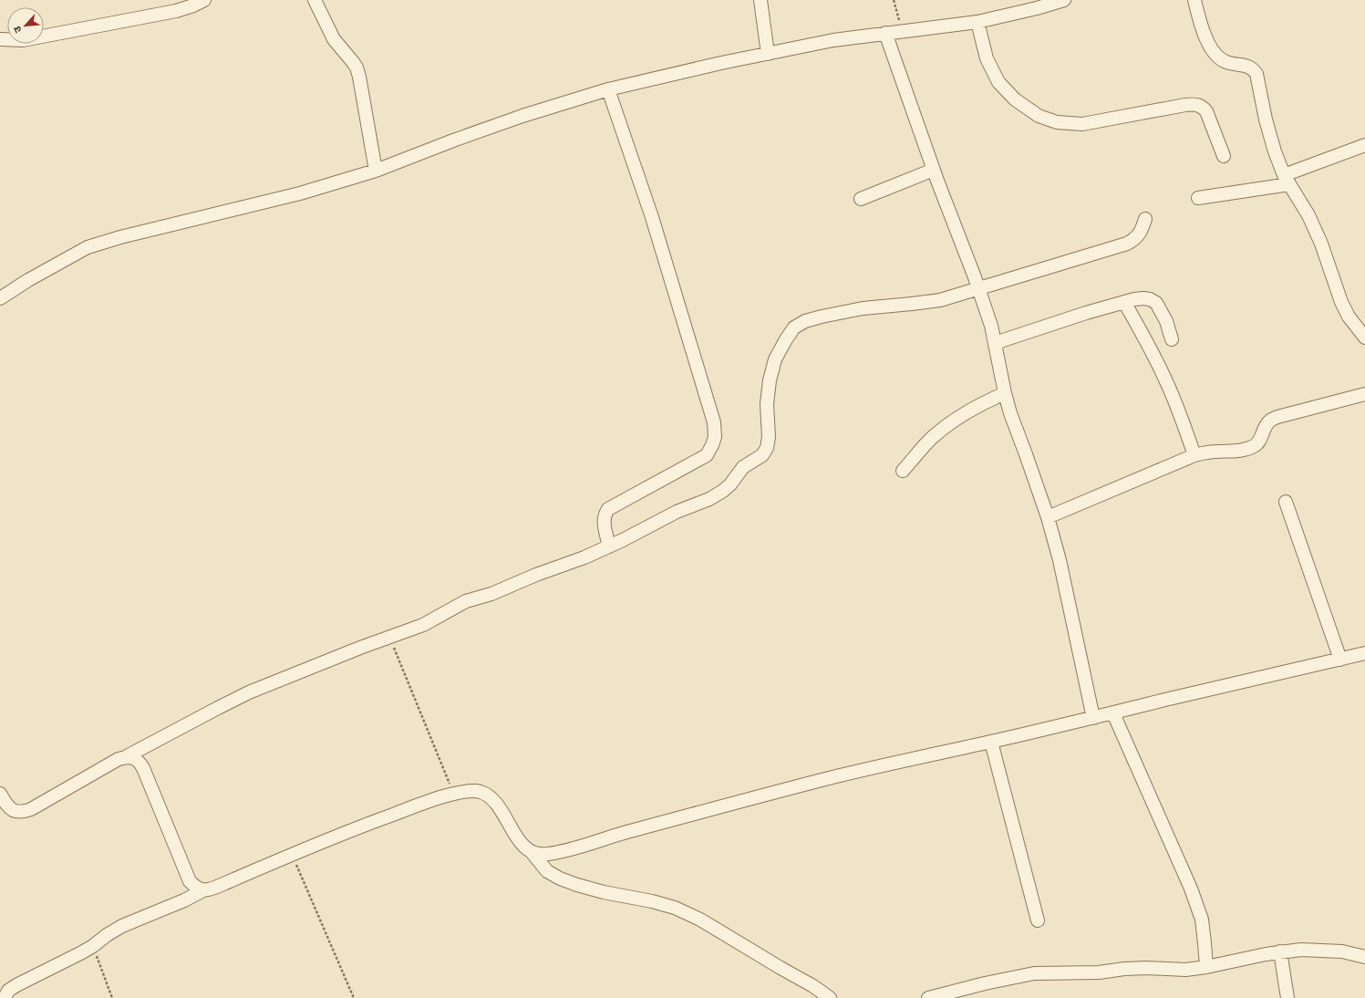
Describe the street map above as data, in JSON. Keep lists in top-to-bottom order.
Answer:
{
  "north": "bottom left"
}
